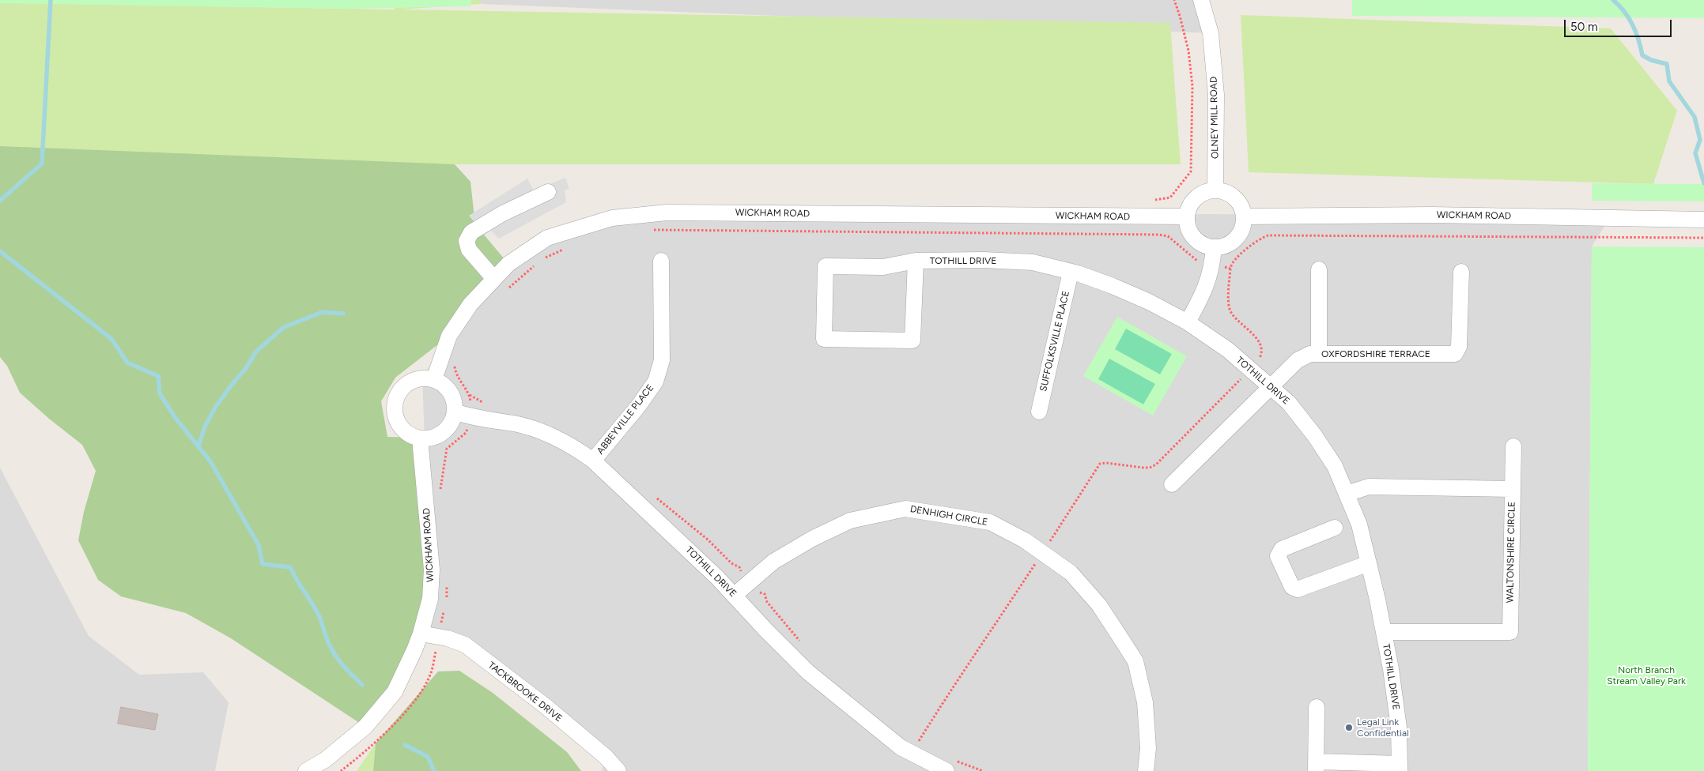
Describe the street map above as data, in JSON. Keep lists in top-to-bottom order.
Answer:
{
  "streets": {
    "street": [
      "OLNEY MILL ROAD",
      "WICKHAM ROAD",
      "TOTHILL DRIVE",
      "SUFFOLKSVILLE PLACE",
      "OXFORDSHIRE TERRACE",
      "ABBEYVILLE PLACE",
      "DENHIGH CIRCLE",
      "WALTONSHIRE CIRCLE",
      "TACKBROOKE DRIVE"
    ]
  },
  "crossings": [
    ["OLNEY MILL ROAD", "WICKHAM ROAD"],
    ["WICKHAM ROAD", "TOTHILL DRIVE"],
    ["WICKHAM ROAD", "TACKBROOKE DRIVE"],
    ["TOTHILL DRIVE", "SUFFOLKSVILLE PLACE"],
    ["TOTHILL DRIVE", "OXFORDSHIRE TERRACE"],
    ["TOTHILL DRIVE", "ABBEYVILLE PLACE"],
    ["TOTHILL DRIVE", "DENHIGH CIRCLE"],
    ["TOTHILL DRIVE", "WALTONSHIRE CIRCLE"]
  ],
  "parks": ["North Branch Stream Valley Park"],
  "places": ["Legal Link Confidential"],
  "scale_bar": "50 m"
}
